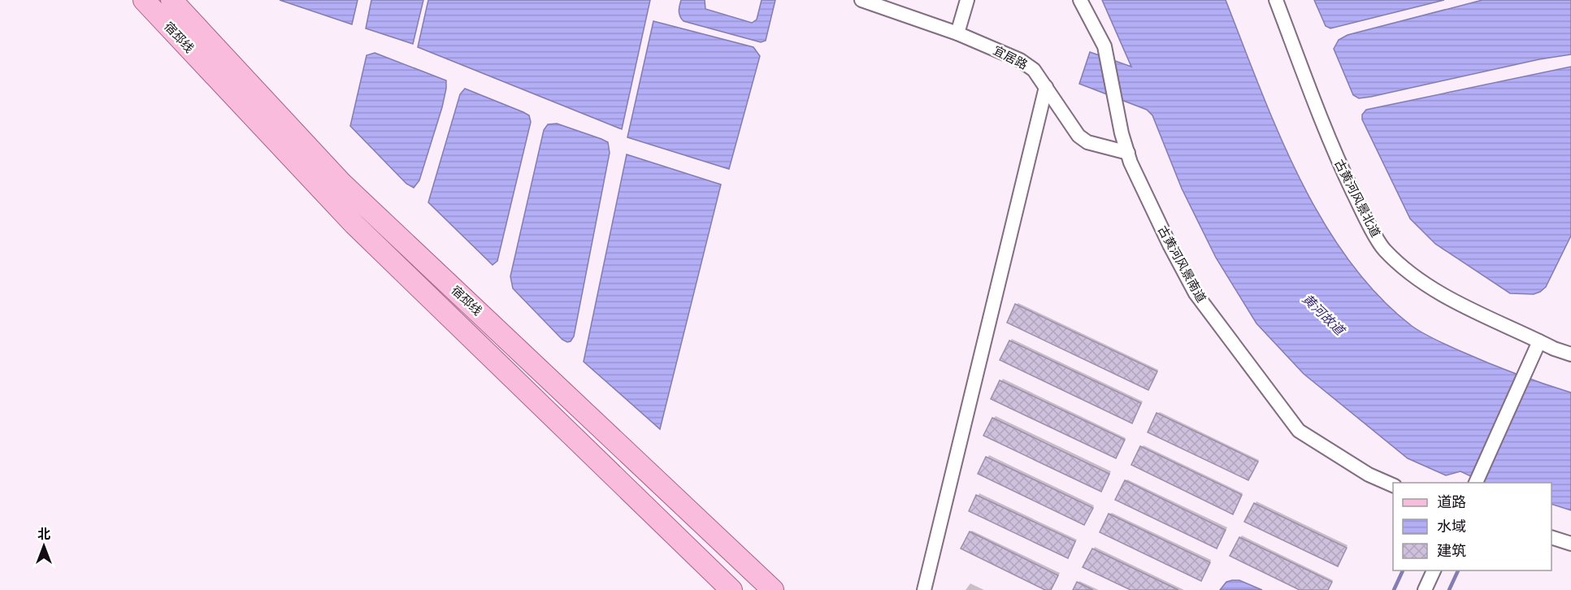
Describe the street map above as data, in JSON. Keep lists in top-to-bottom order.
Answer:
{
  "streets": {
    "main road": ["宿邳线"],
    "street": ["宜居路", "古黄河风景北道", "古黄河风景南道"]
  },
  "crossings": [
    ["宜居路", "古黄河风景南道"]
  ],
  "water": ["黄河故道"],
  "legend": ["道路", "水域", "建筑"],
  "north": "top"
}
